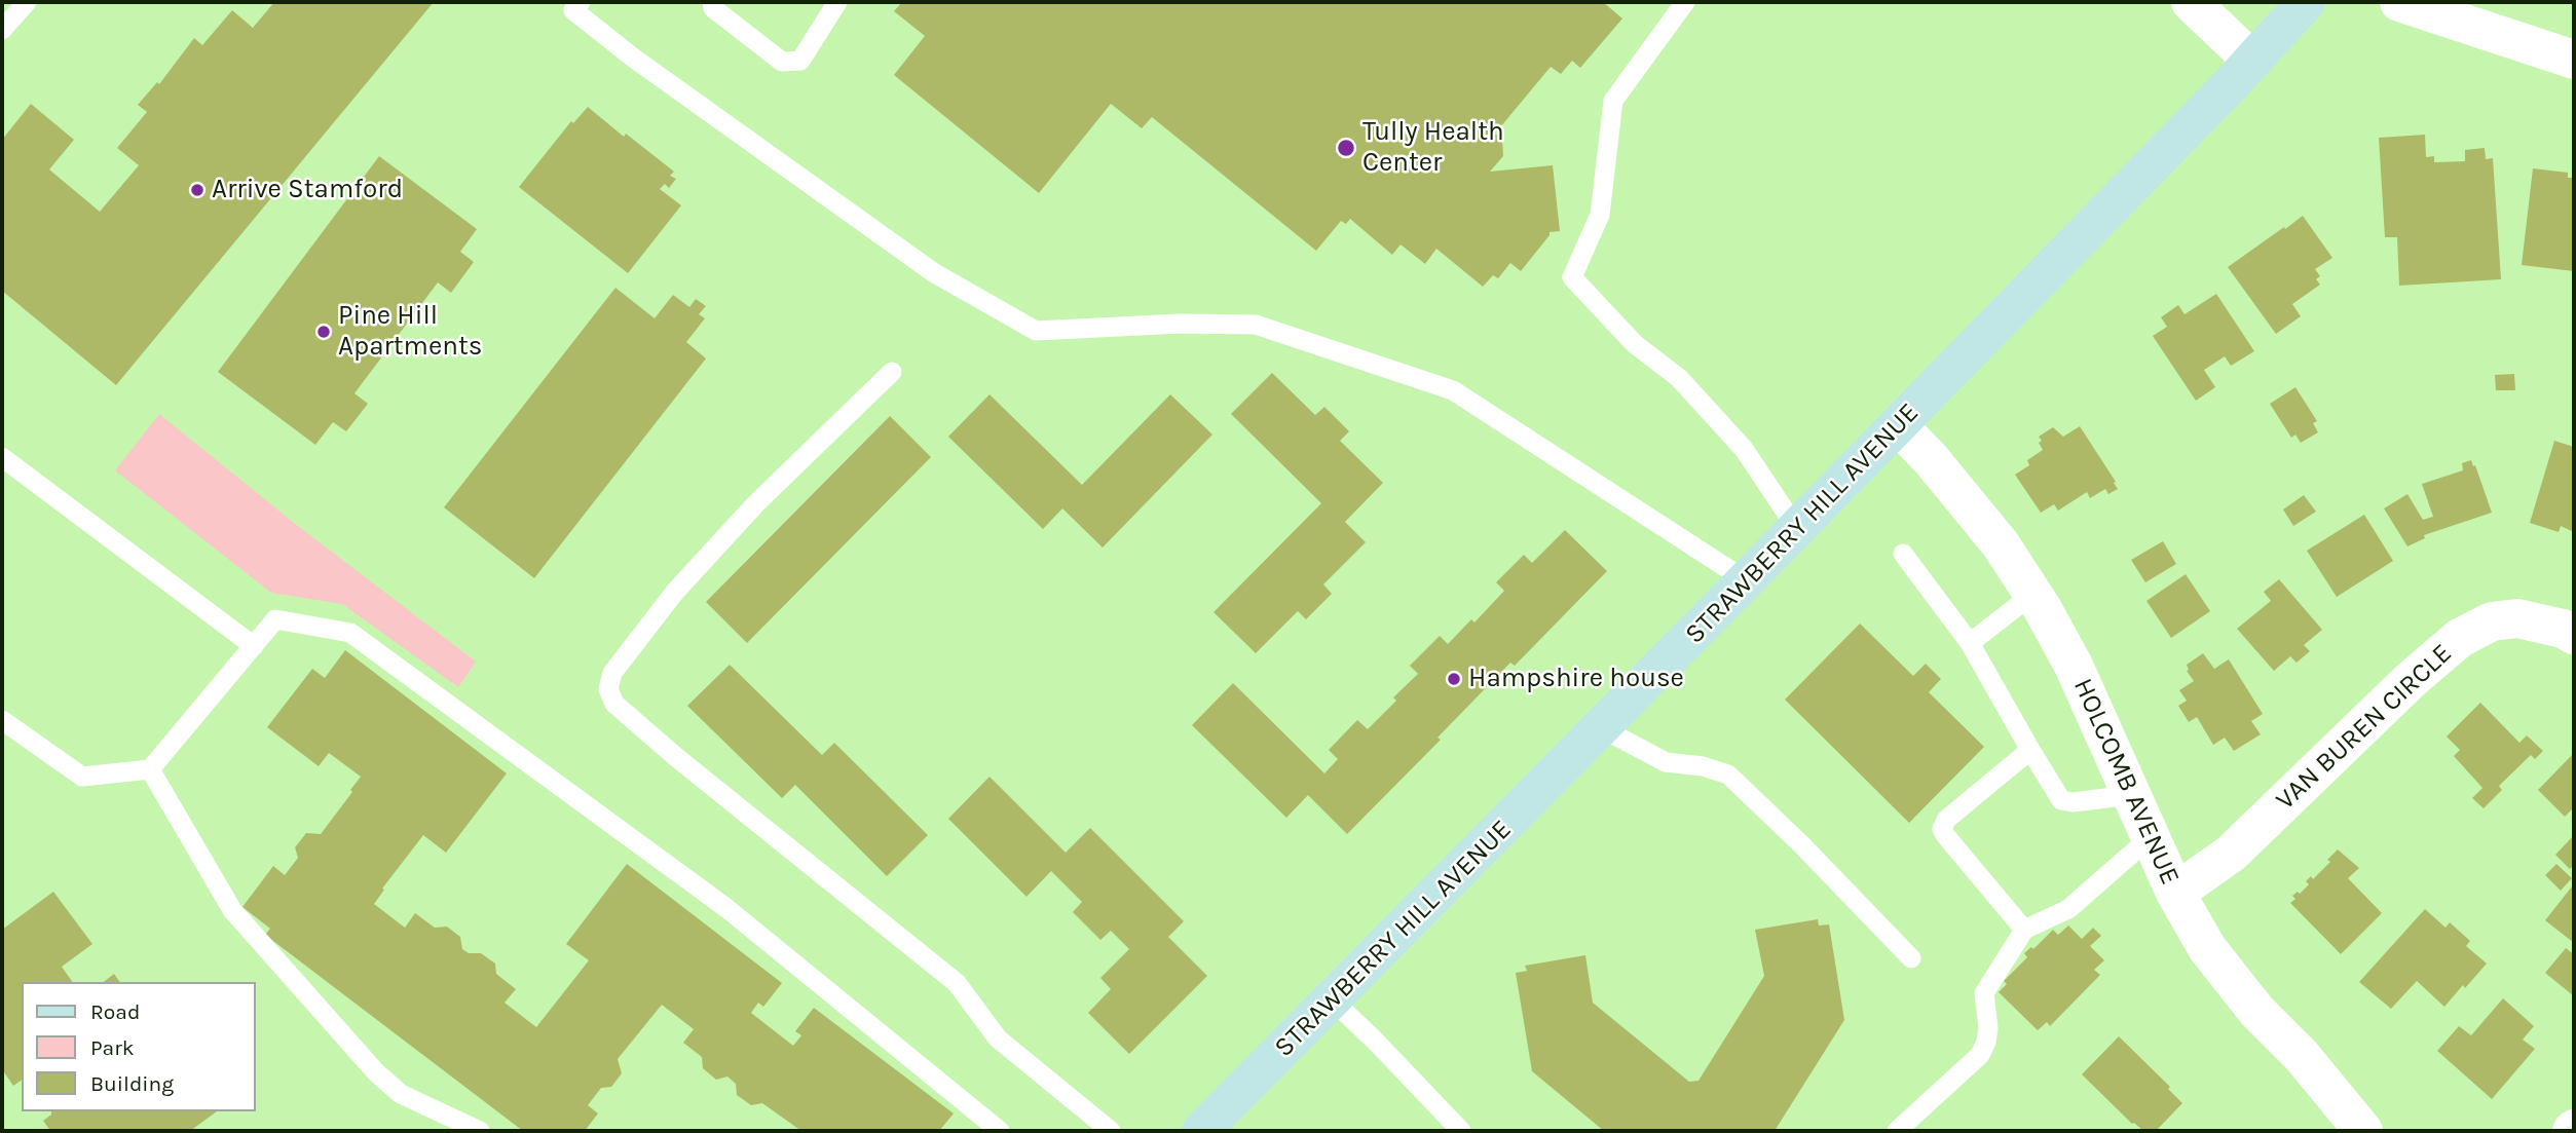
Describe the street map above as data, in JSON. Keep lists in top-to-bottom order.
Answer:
{
  "streets": {
    "main road": ["STRAWBERRY HILL AVENUE"],
    "street": ["VAN BUREN CIRCLE", "HOLCOMB AVENUE"]
  },
  "crossings": [
    ["STRAWBERRY HILL AVENUE", "HOLCOMB AVENUE"],
    ["VAN BUREN CIRCLE", "HOLCOMB AVENUE"]
  ],
  "places": [
    "Tully Health Center",
    "Arrive Stamford",
    "Pine Hill Apartments",
    "Hampshire house"
  ],
  "legend": ["Road", "Park", "Building"]
}
